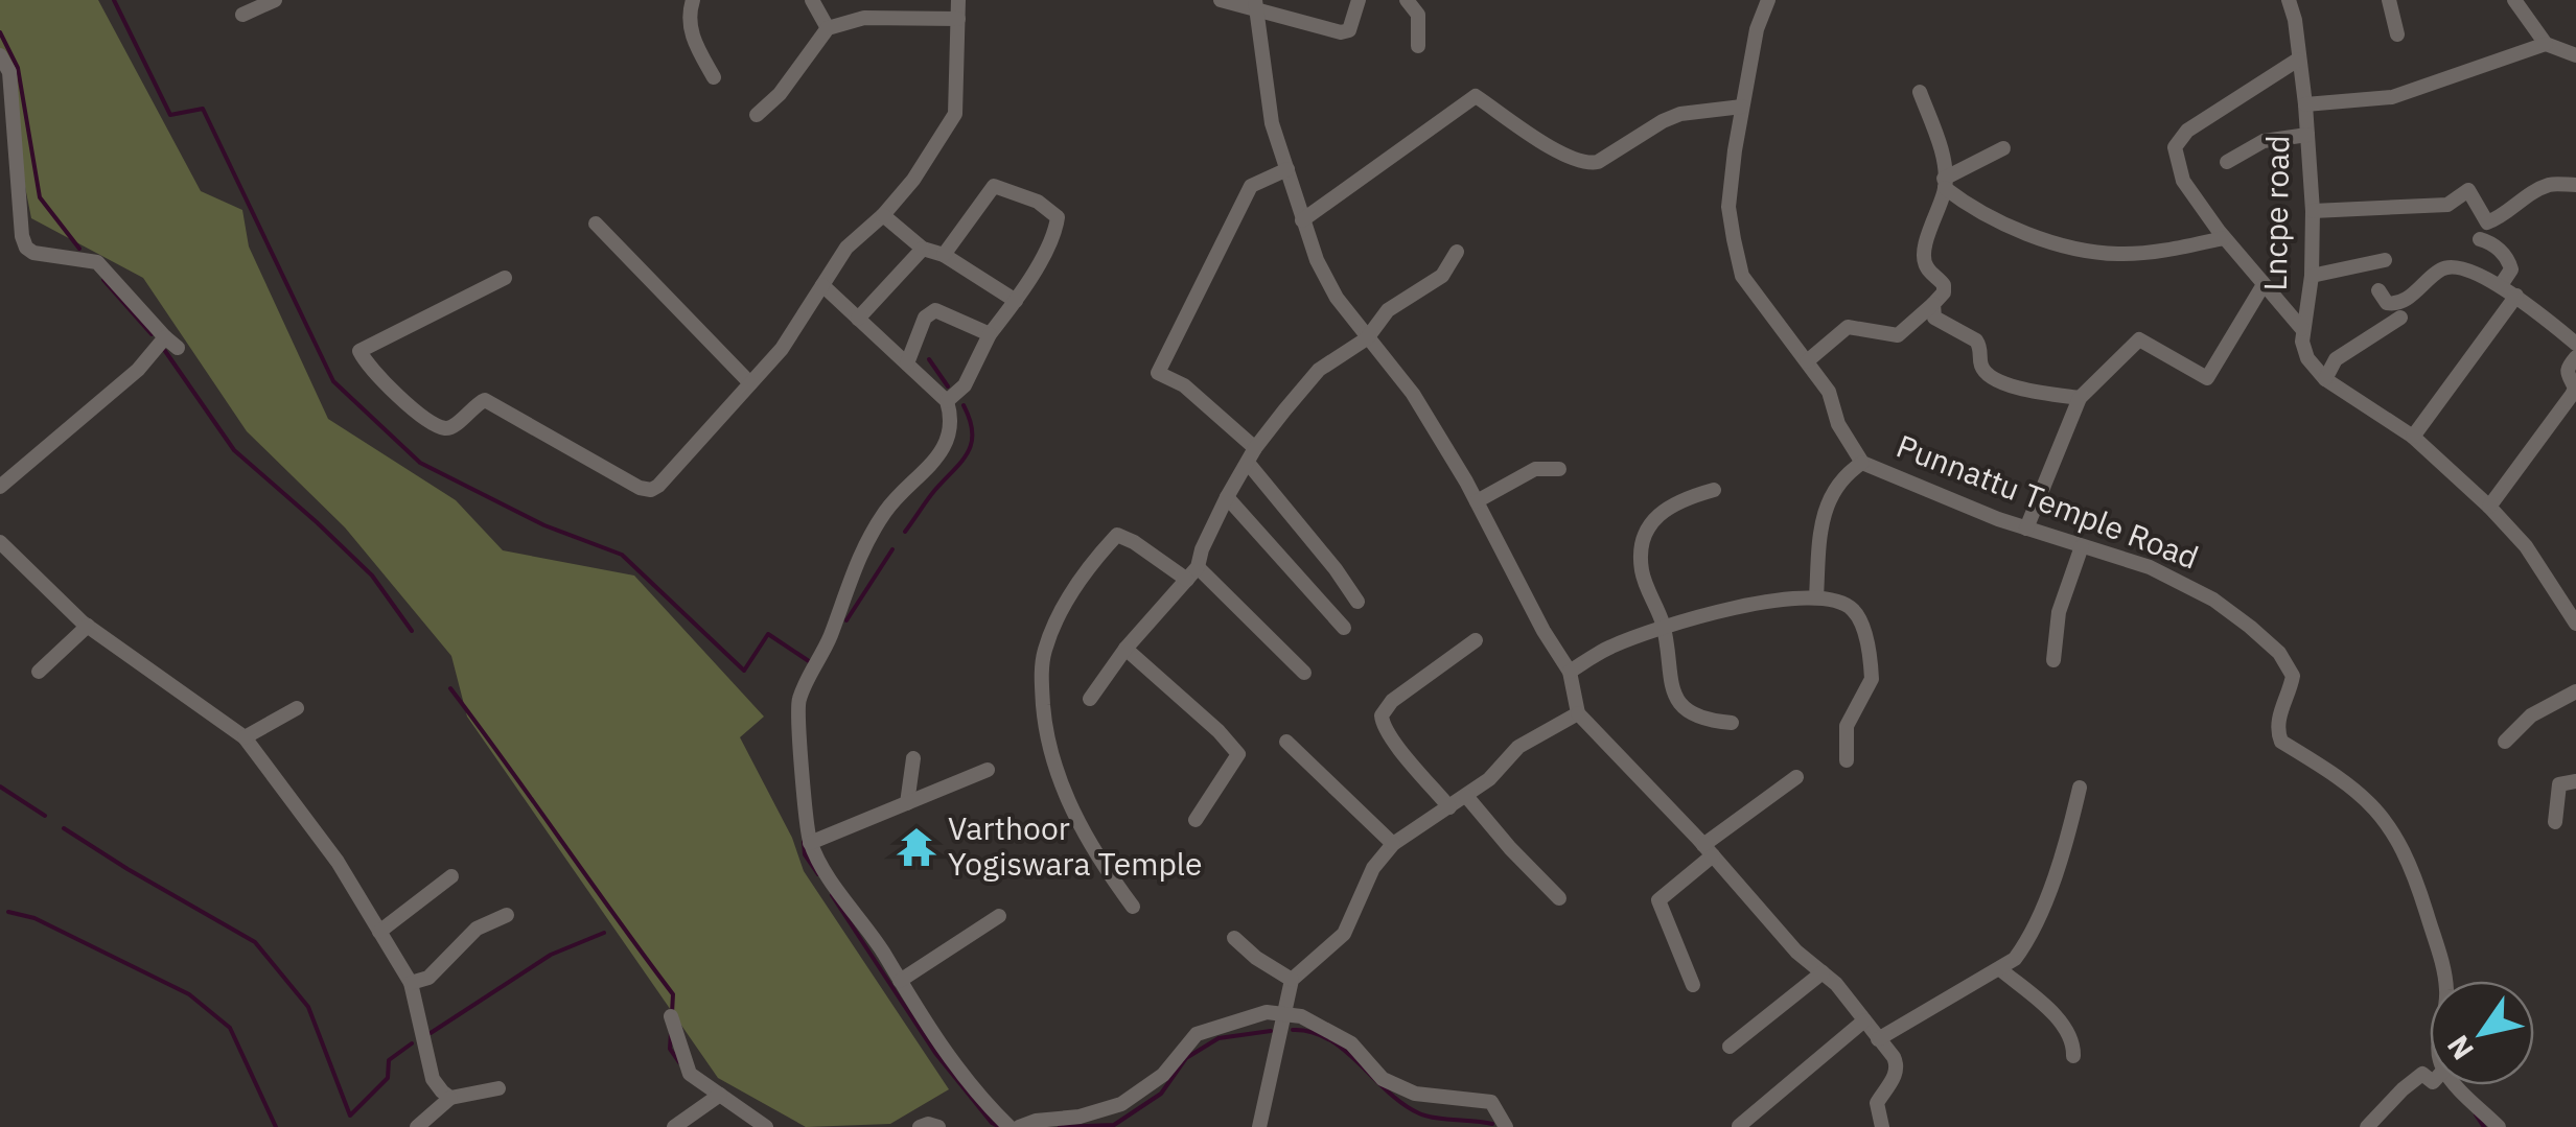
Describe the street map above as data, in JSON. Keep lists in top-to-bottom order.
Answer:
{
  "streets": {
    "street": ["Lncpe road", "Punnattu Temple Road"]
  },
  "places": {
    "temple": ["Varthoor Yogiswara Temple"]
  },
  "north": "bottom left"
}
